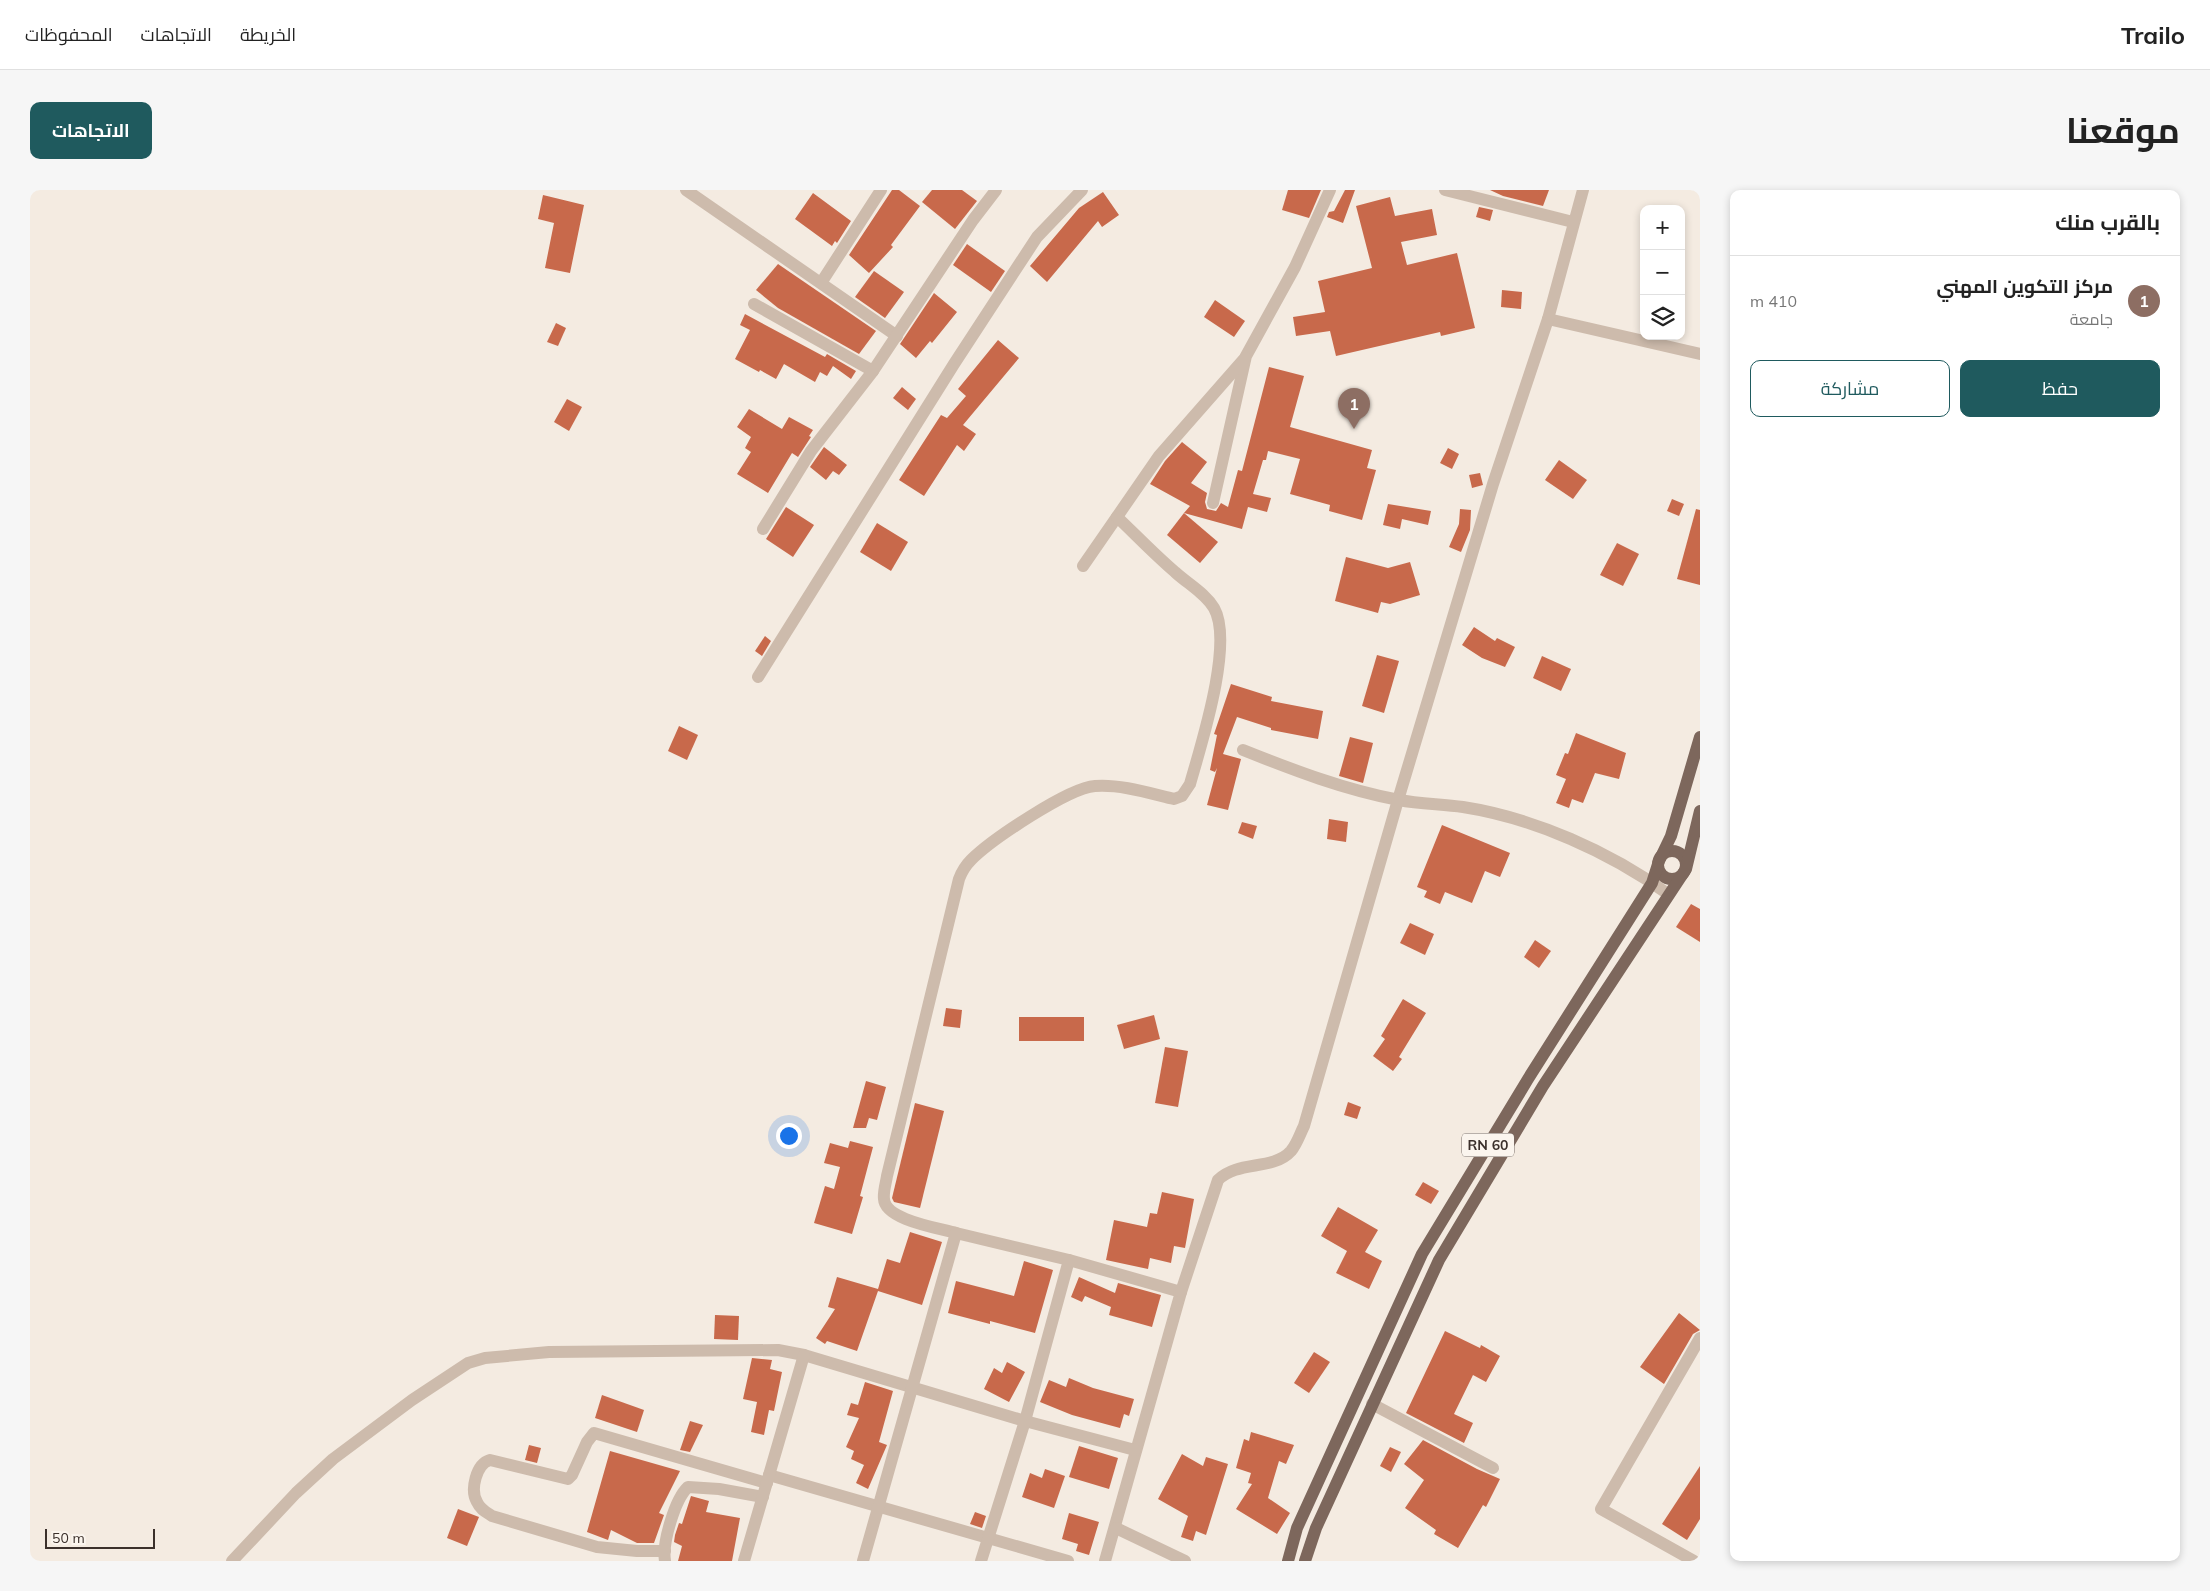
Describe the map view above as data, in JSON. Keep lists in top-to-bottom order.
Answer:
{
  "streets": {
    "main road": ["RN 60"]
  },
  "scale_bar": "50 m",
  "page": {
    "header": "Trailo",
    "nav": ["الخريطة", "الاتجاهات", "المحفوظات"],
    "title": "موقعنا",
    "buttons": [
      "الاتجاهات",
      ["حفظ", "مشاركة"]
    ],
    "heading": "بالقرب منك",
    "map_buttons": ["+", "−"],
    "list": [
      {
        "mark": "1",
        "name": "مركز التكوين المهني",
        "note": "جامعة",
        "value": "410 m"
      }
    ],
    "pins": "1",
    "scale": "50 m"
  }
}
